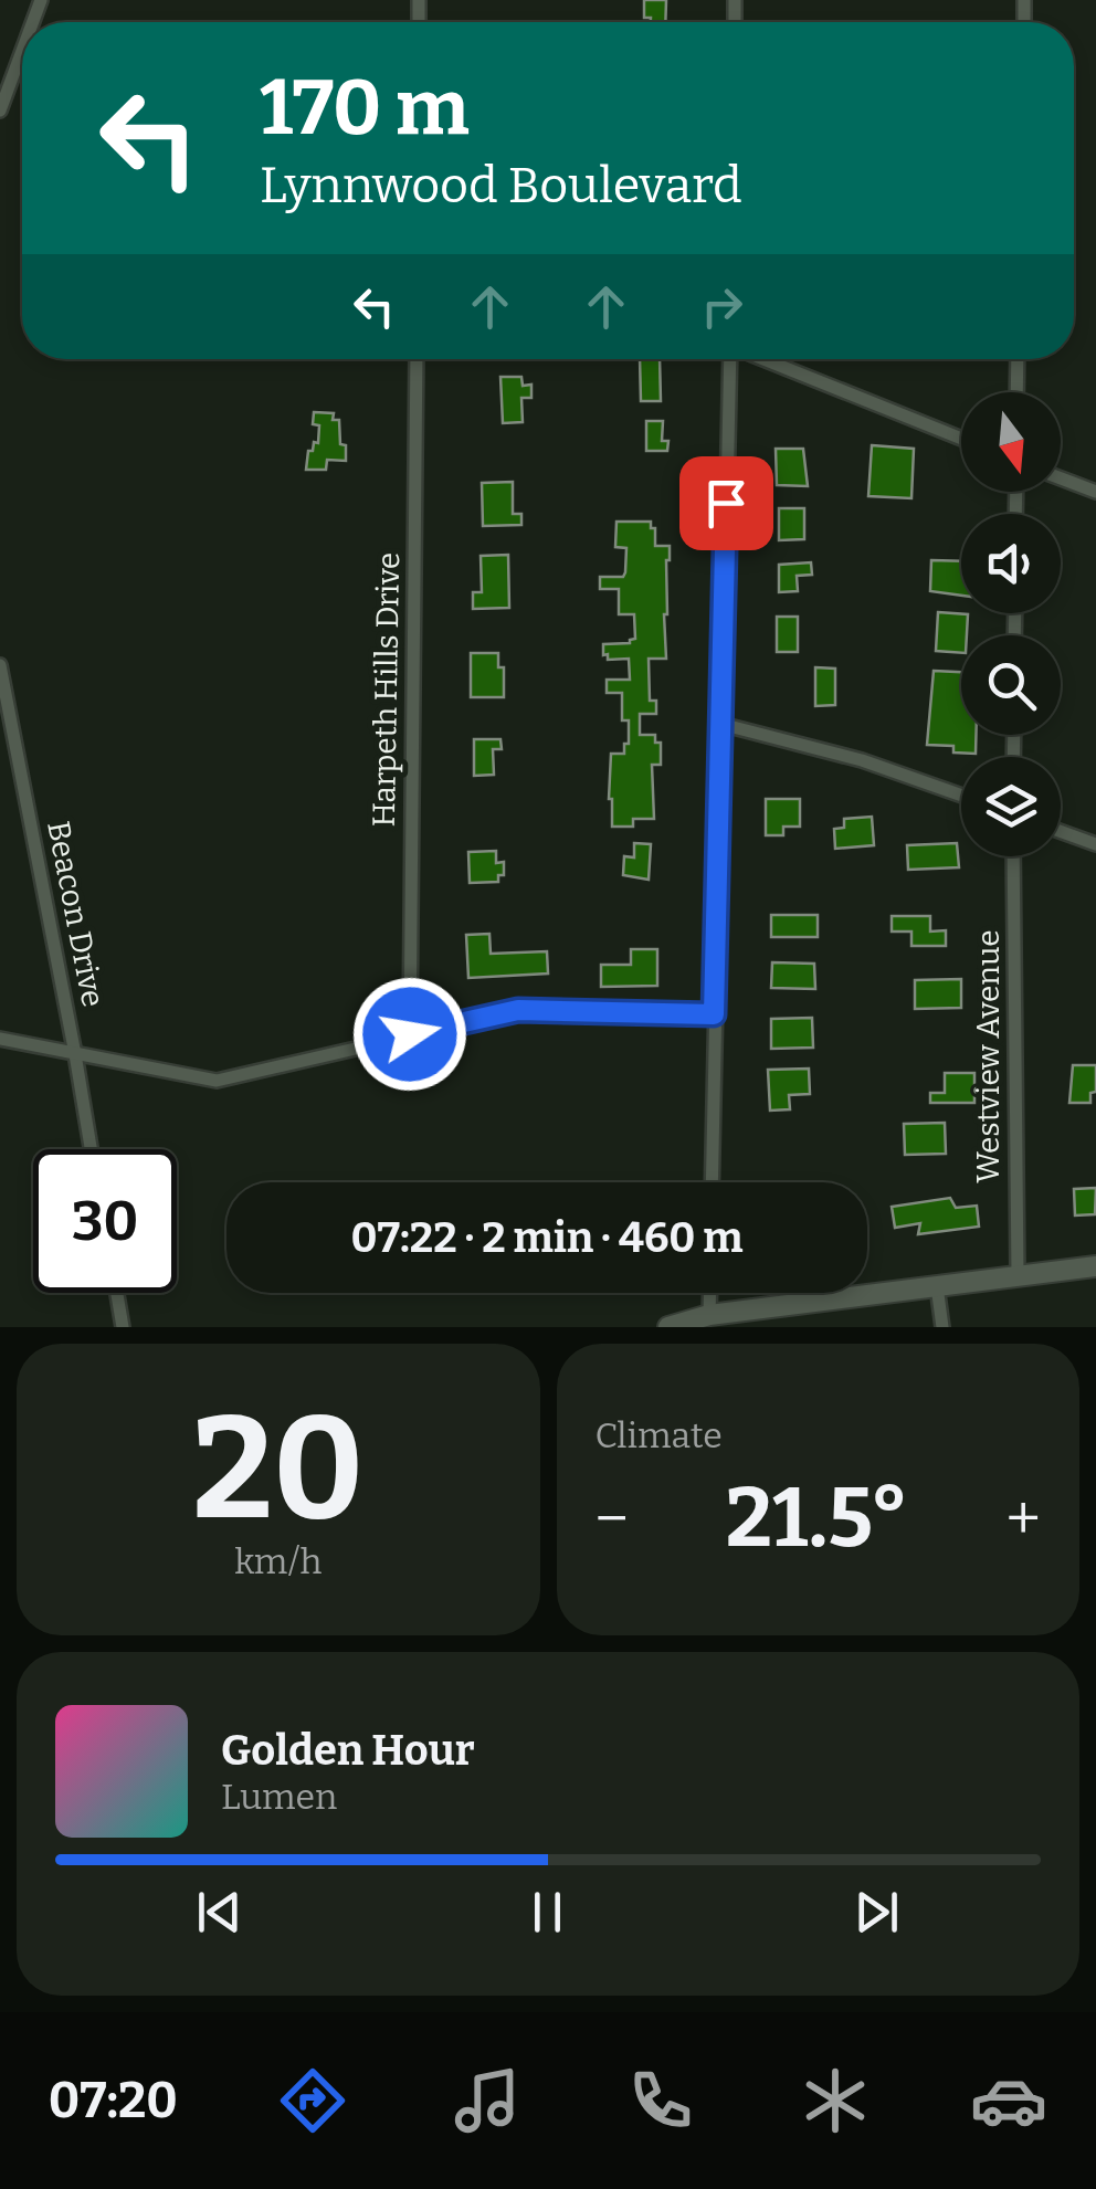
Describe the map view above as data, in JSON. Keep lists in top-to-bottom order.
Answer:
{
  "streets": {
    "street": ["Harpeth Hills Drive", "Beacon Drive", "Westview Avenue"]
  },
  "north": "bottom",
  "page": {
    "turn": ["170 m", "Lynnwood Boulevard"],
    "limit": "30",
    "trip": "07:22 · 2 min · 460 m",
    "tile": [
      ["20", "km/h"],
      "Climate"
    ],
    "heat": ["−", "21.5°", "+"],
    "song": ["Golden Hour", "Lumen"],
    "tabs": "07:20"
  }
}
